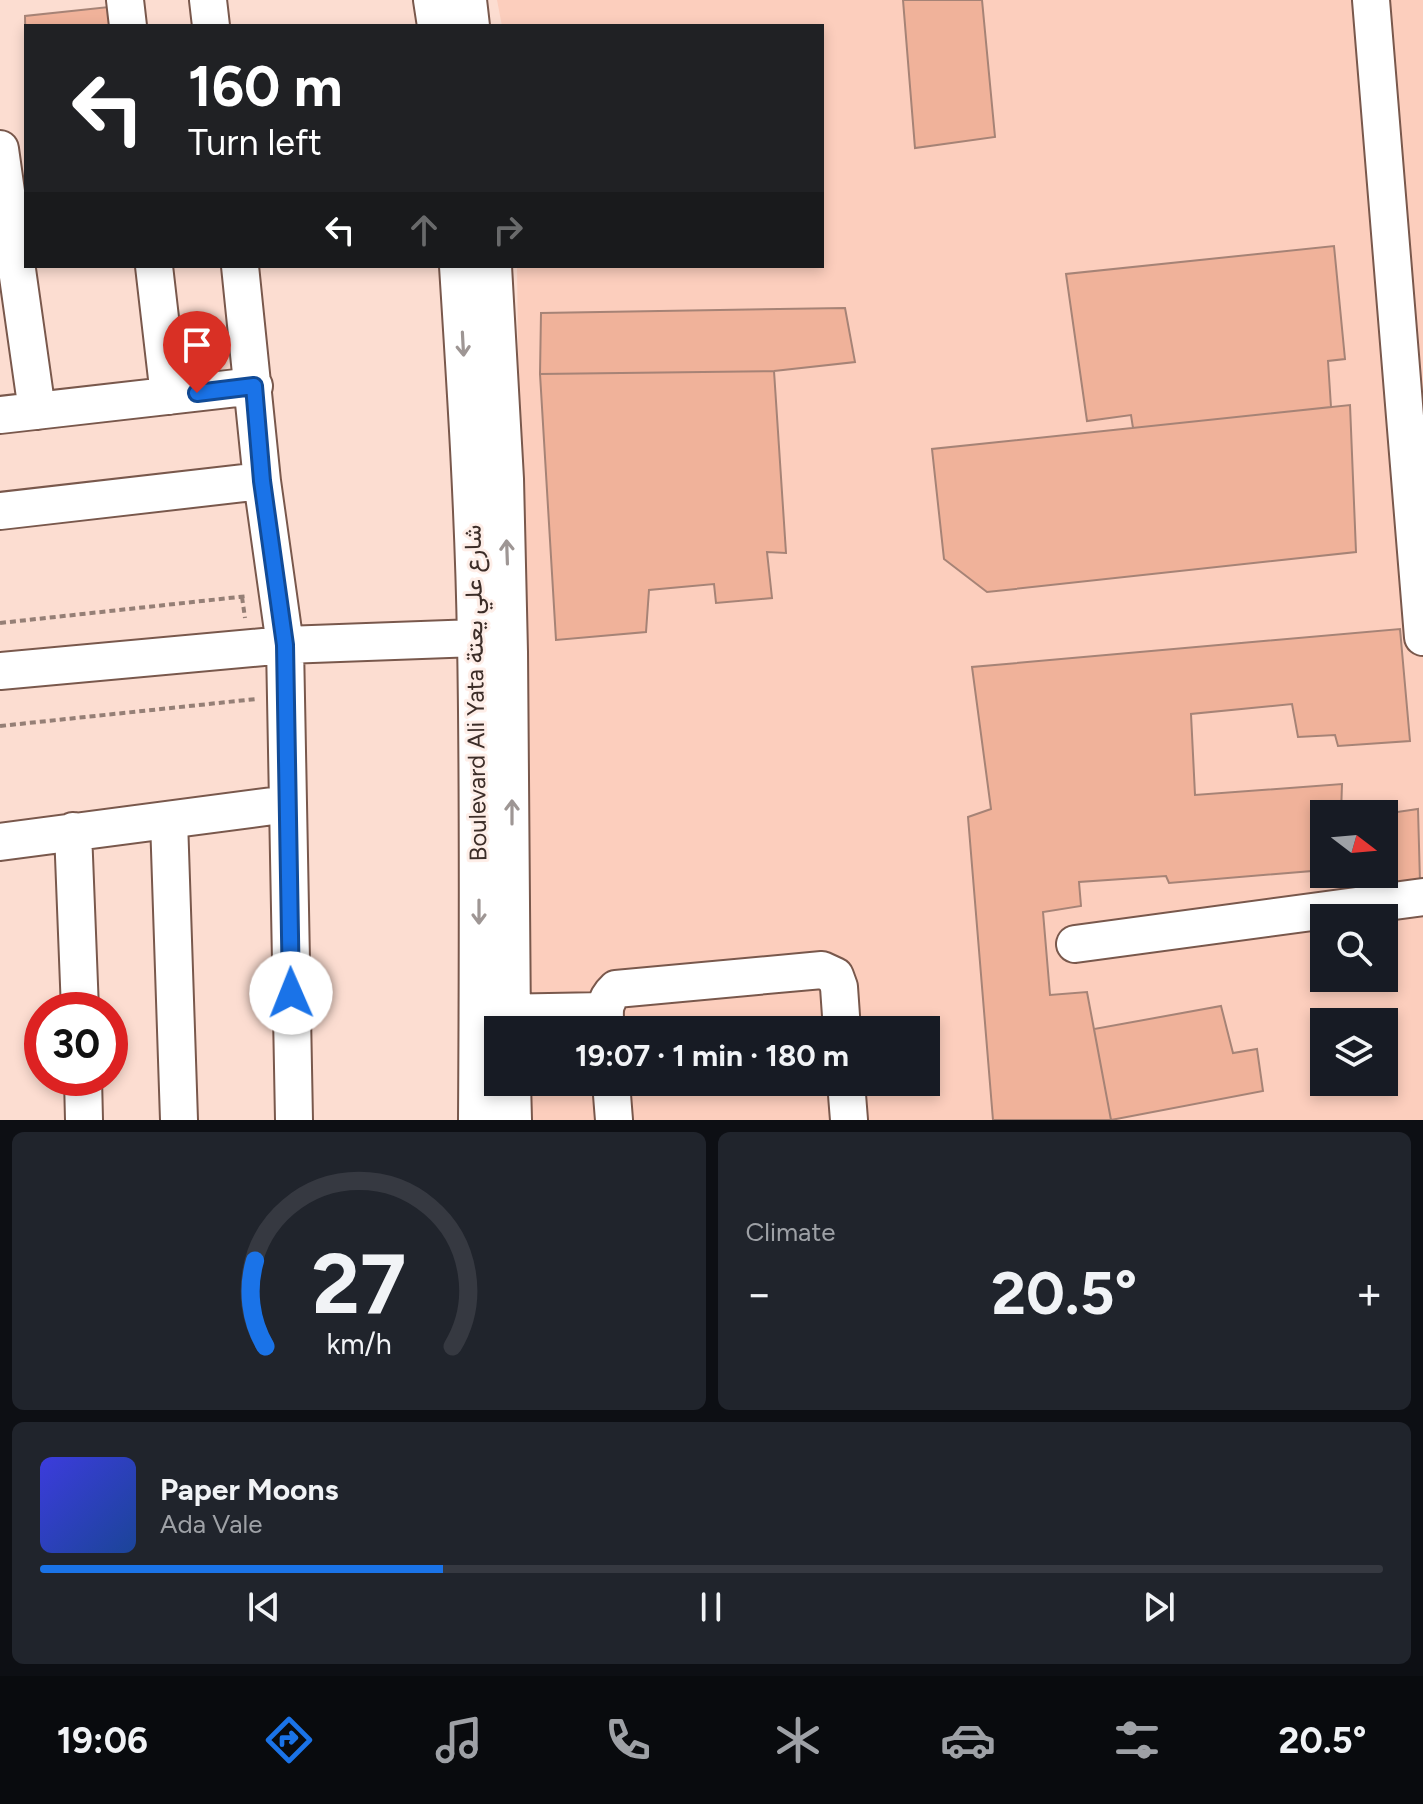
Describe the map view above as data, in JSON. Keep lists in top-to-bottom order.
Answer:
{
  "streets": {
    "street": ["Boulevard Ali Yata شارع علي يعتة"]
  },
  "north": "right",
  "page": {
    "turn": ["160 m", "Turn left"],
    "limit": "30",
    "trip": "19:07 · 1 min · 180 m",
    "tile": "Climate",
    "heat": ["−", "20.5°", "+"],
    "song": ["Paper Moons", "Ada Vale"],
    "tabs": ["19:06", "20.5°"],
    "gauge": ["27", "km/h"]
  }
}
